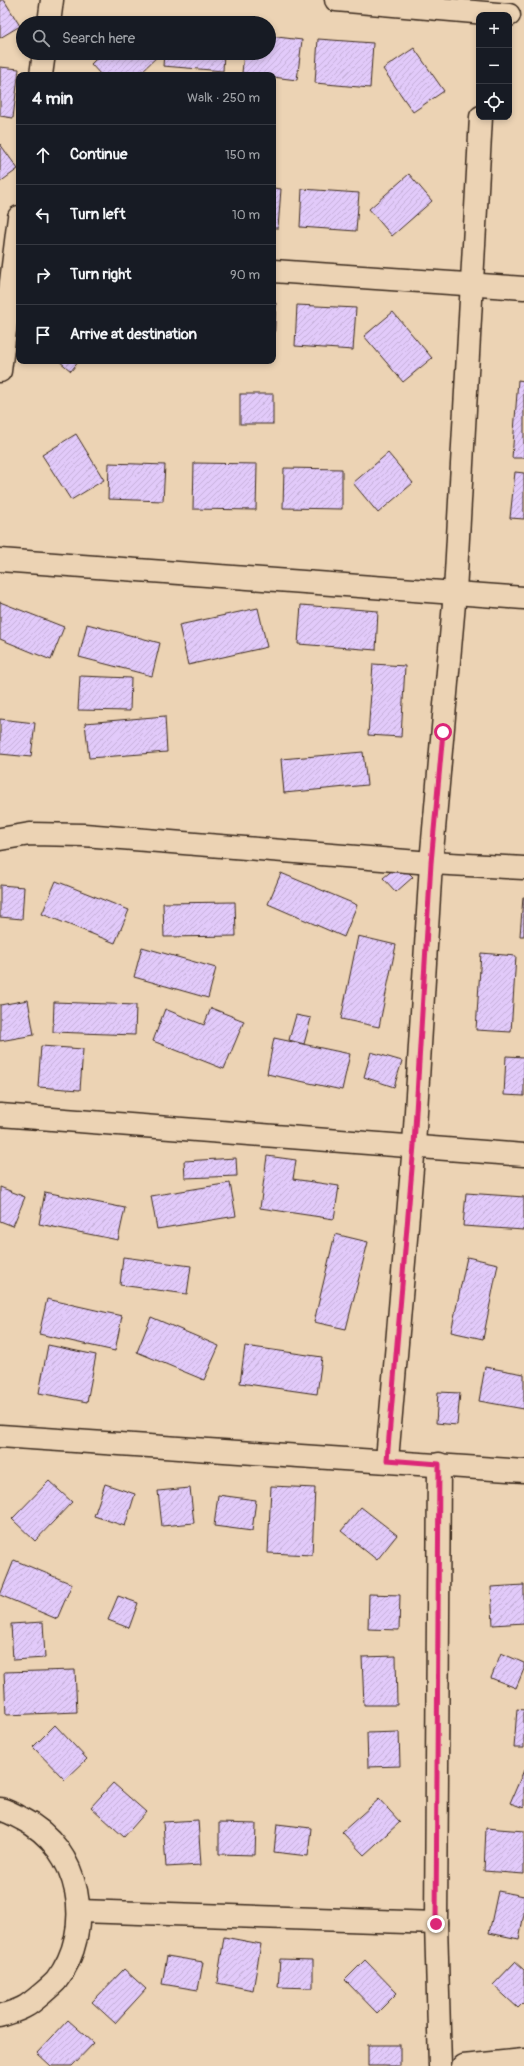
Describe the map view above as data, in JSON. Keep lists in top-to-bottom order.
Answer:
{
  "page": {
    "map_buttons": ["+", "−"],
    "search": "Search here",
    "heading": ["4 min", "Walk · 250 m"],
    "list": [
      ["Continue", "150 m"],
      ["Turn left", "10 m"],
      ["Turn right", "90 m"],
      "Arrive at destination"
    ]
  }
}
